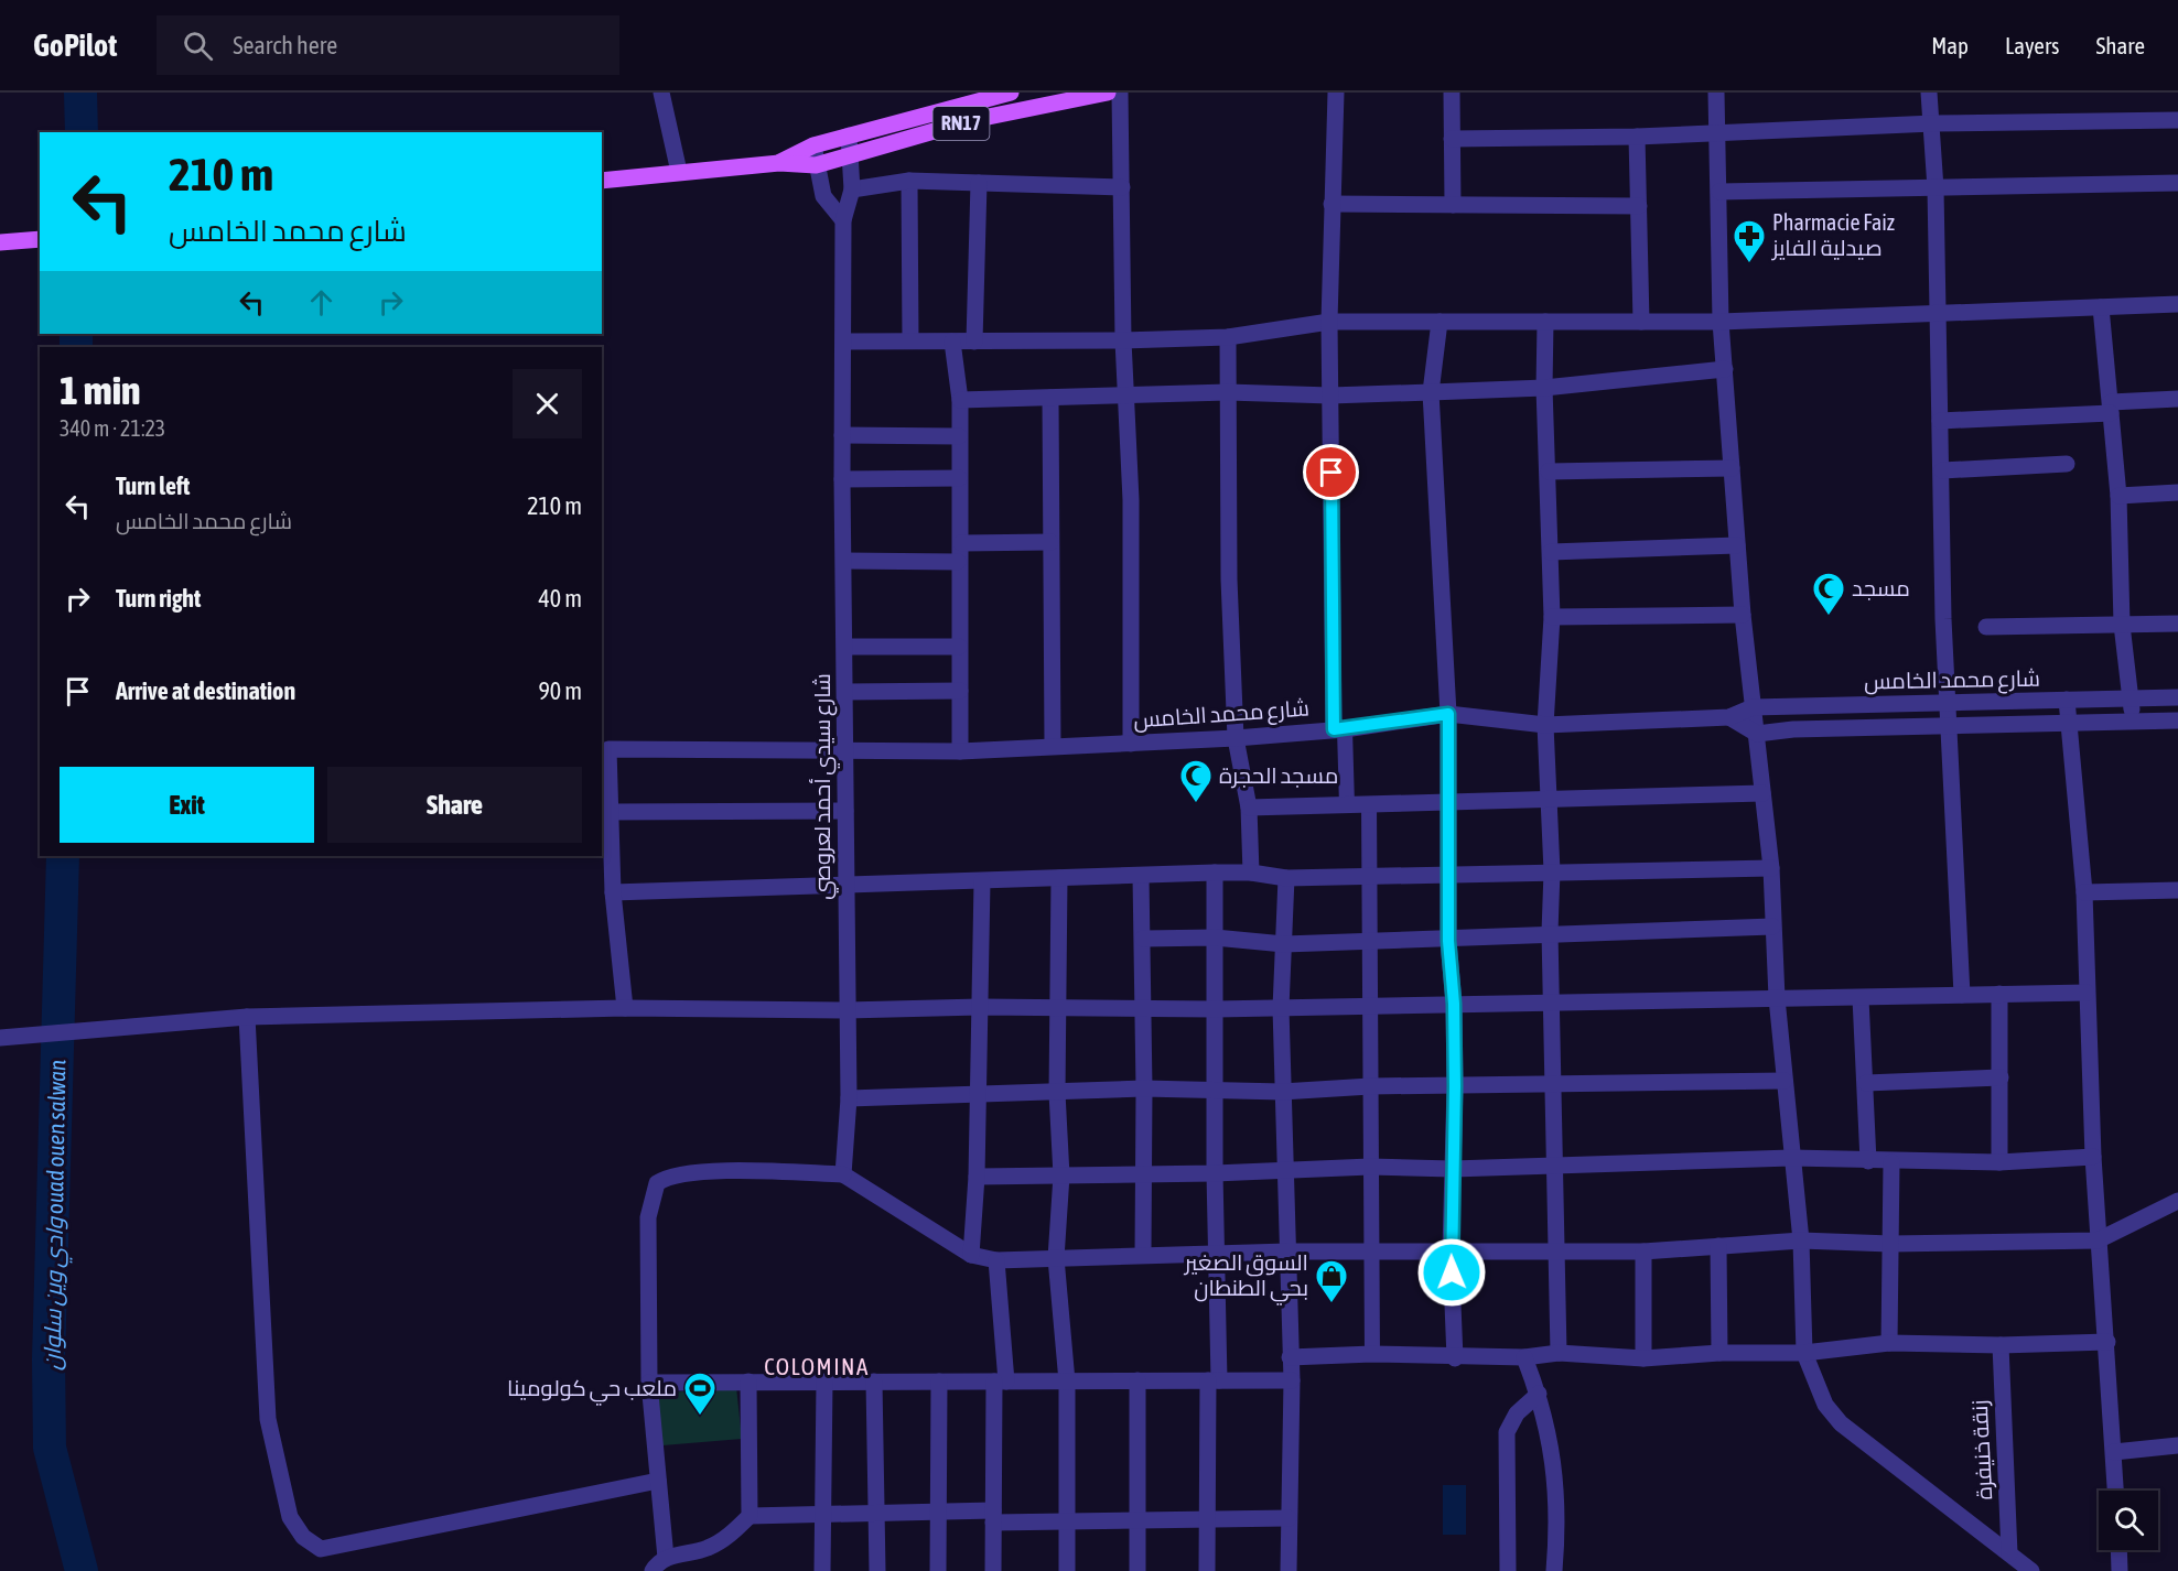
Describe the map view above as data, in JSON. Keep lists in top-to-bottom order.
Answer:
{
  "streets": {
    "main road": ["RN17"],
    "street": ["شارع محمد الخامس", "شارع سيدي أحمد لعروصي", "زنقة خنيفرة"]
  },
  "crossings": [
    ["RN17", "شارع سيدي أحمد لعروصي"],
    ["شارع محمد الخامس", "شارع سيدي أحمد لعروصي"]
  ],
  "districts": ["COLOMINA"],
  "water": ["وادي وين سلوان ouad ouen salwan"],
  "places": {
    "pharmacy": ["Pharmacie Faiz صيدلية الفايز"],
    "mosque": ["مسجد", "مسجد الحجرة"],
    "shop": ["السوق الصغير بحي الطنطان"],
    "sports": ["ملعب حي كولومينا"]
  },
  "page": {
    "header": "GoPilot",
    "search": "Search here",
    "nav": ["Map", "Layers", "Share"],
    "turn": ["210 m", "شارع محمد الخامس"],
    "heading": ["1 min", "340 m · 21:23"],
    "list": [
      {
        "name": "Turn left",
        "note": "شارع محمد الخامس",
        "value": "210 m"
      },
      {
        "name": "Turn right",
        "value": "40 m"
      },
      {
        "name": "Arrive at destination",
        "value": "90 m"
      }
    ],
    "buttons": ["Exit", "Share"]
  }
}
